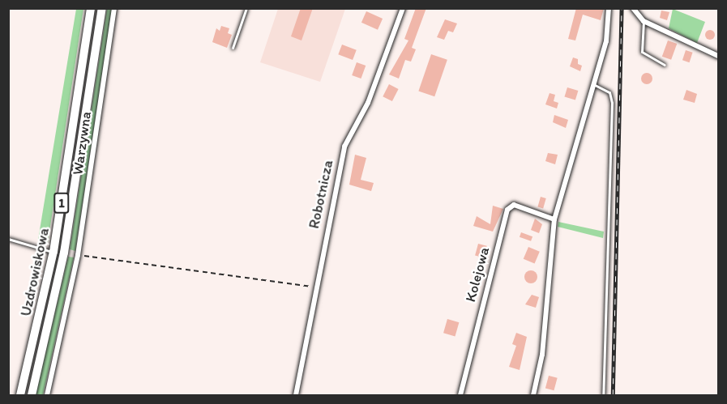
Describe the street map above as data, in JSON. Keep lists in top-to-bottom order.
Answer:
{
  "streets": {
    "main road": ["1", "Uzdrowiskowa"],
    "street": ["Warzywna", "Robotnicza", "Kolejowa"]
  }
}
